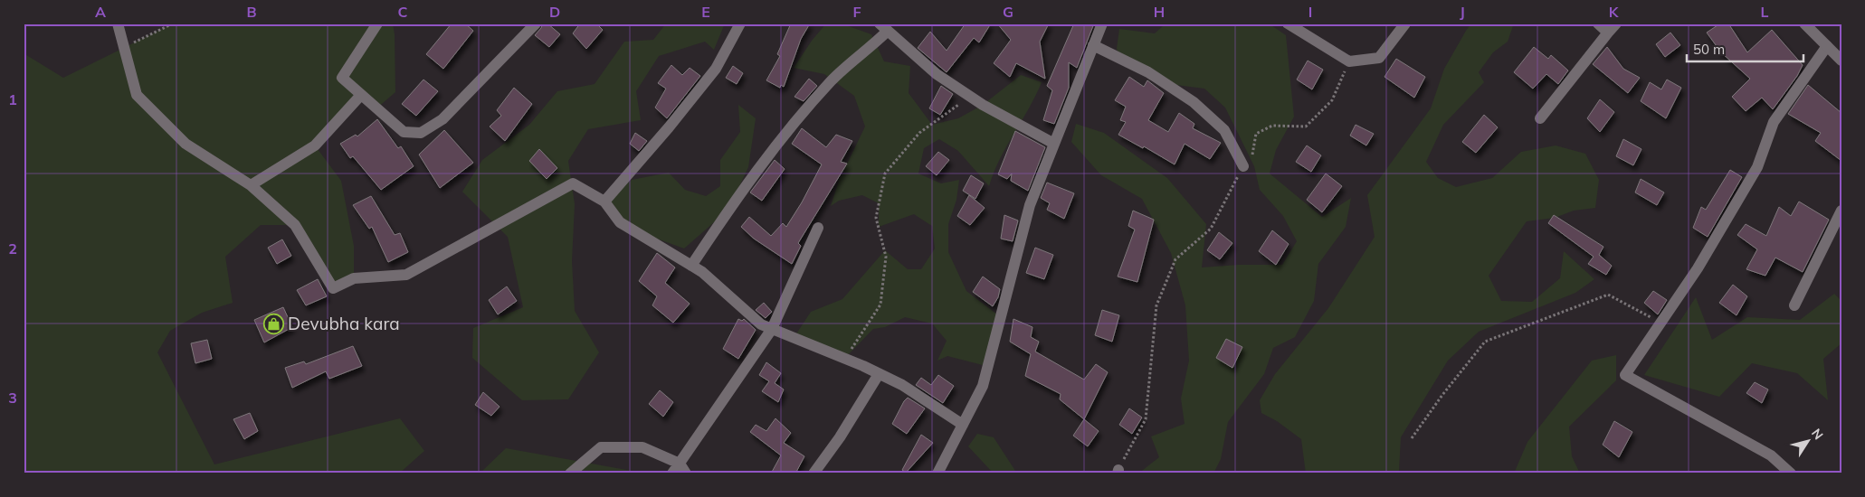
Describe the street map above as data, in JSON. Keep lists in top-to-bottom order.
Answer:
{
  "places": {
    "shop": ["Devubha kara"]
  },
  "scale_bar": "50 m",
  "north": "top right",
  "grid": {
    "columns": [
      "A",
      "B",
      "C",
      "D",
      "E",
      "F",
      "G",
      "H",
      "I",
      "J",
      "K",
      "L"
    ],
    "rows": ["1", "2", "3"]
  }
}
